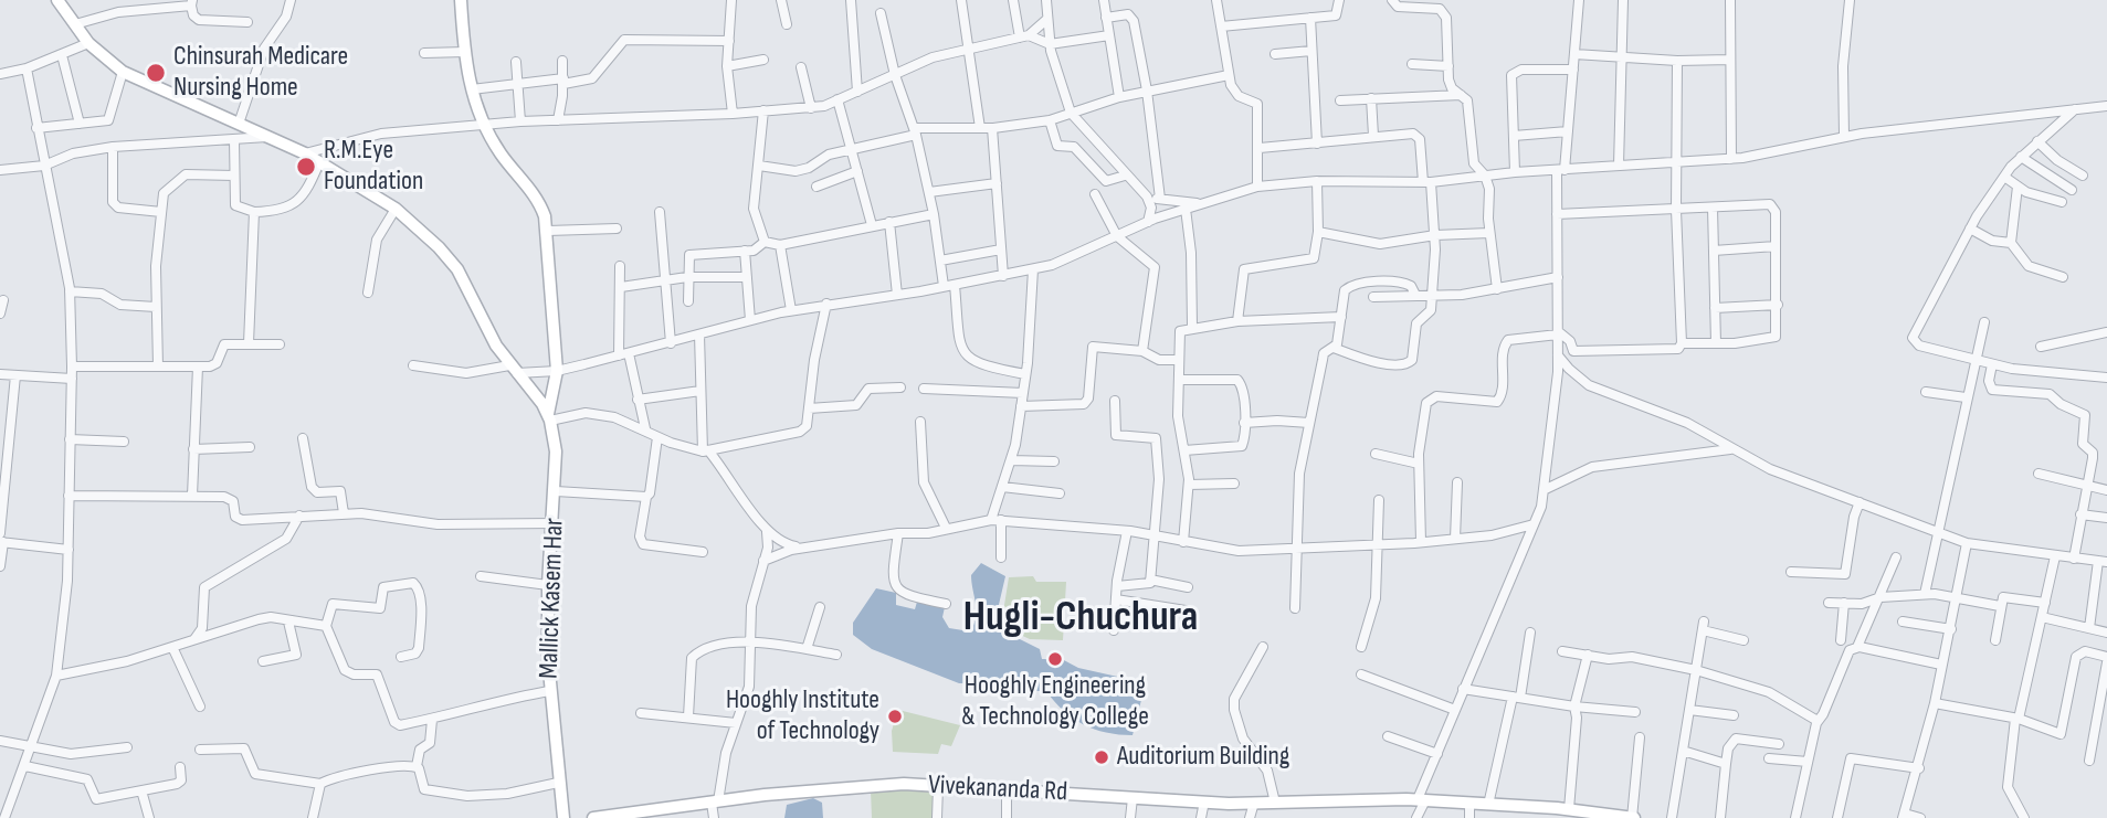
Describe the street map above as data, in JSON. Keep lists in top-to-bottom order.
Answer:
{
  "streets": {
    "street": ["Mallick Kasem Har", "Vivekananda Rd"]
  },
  "districts": ["Hugli-Chuchura"],
  "places": [
    "Chinsurah Medicare Nursing Home",
    "R.M.Eye Foundation",
    "Hooghly Engineering & Technology College",
    "Hooghly Institute of Technology",
    "Auditorium Building"
  ]
}
